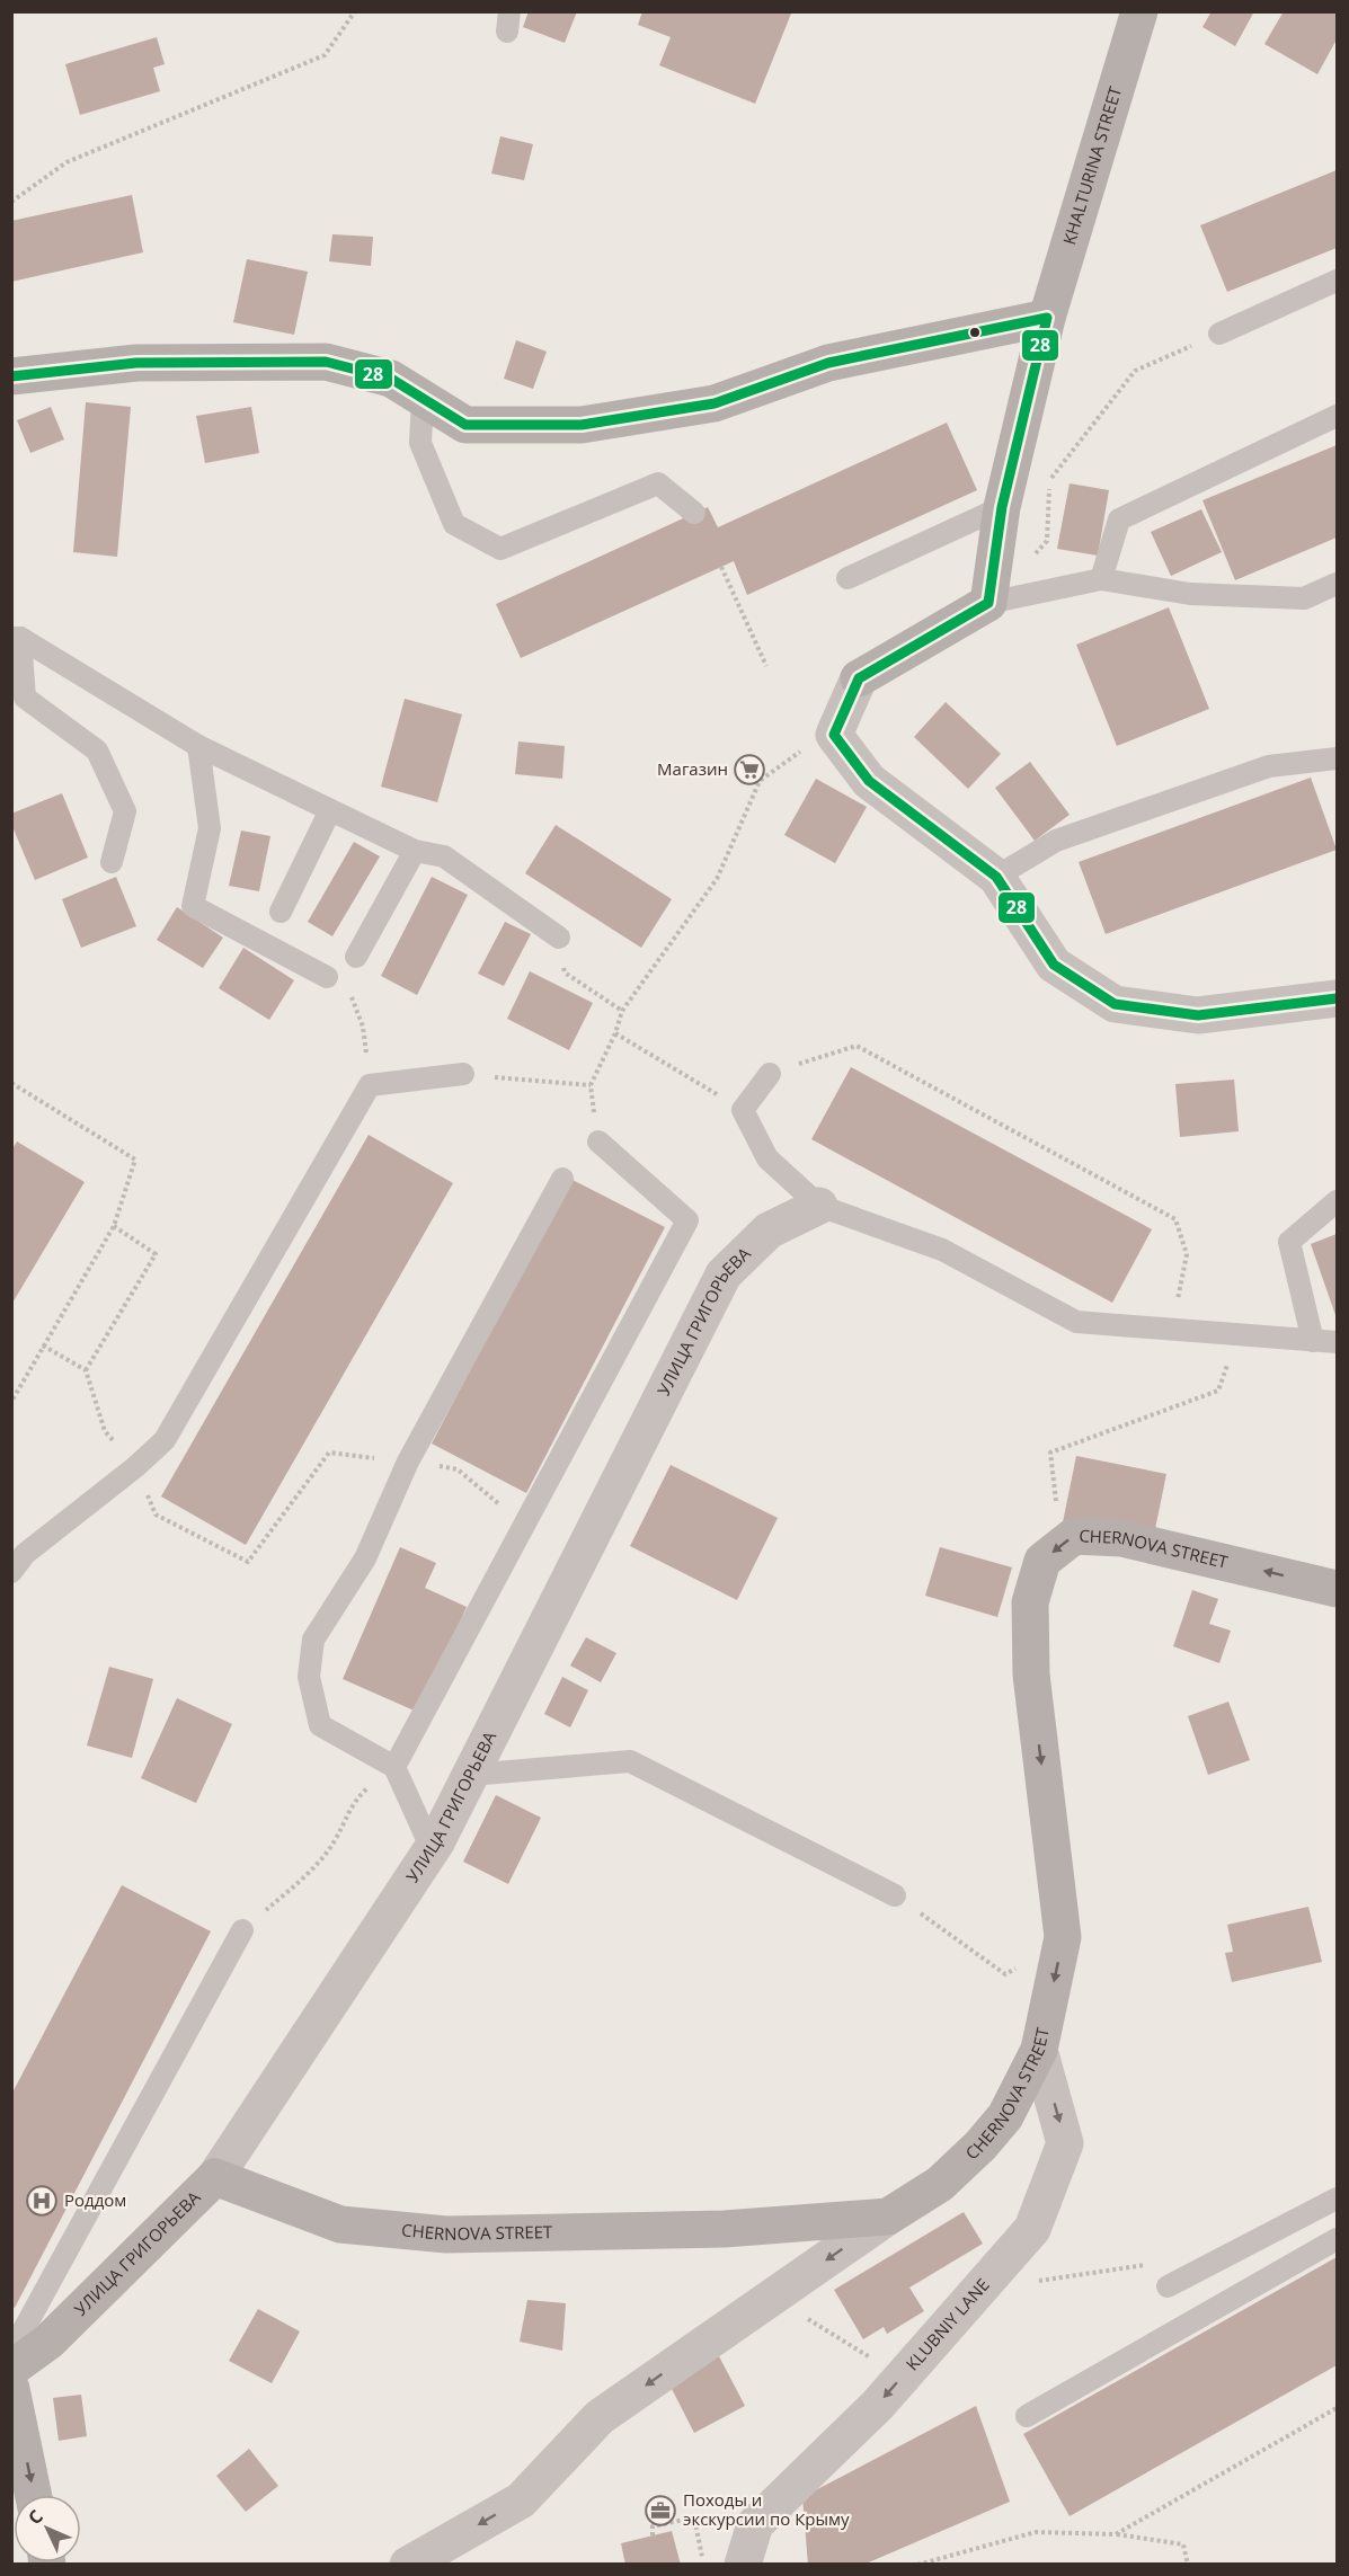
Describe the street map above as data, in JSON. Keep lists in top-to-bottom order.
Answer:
{
  "streets": {
    "street": [
      "KHALTURINA STREET",
      "УЛИЦА ГРИГОРЬЕВА",
      "CHERNOVA STREET",
      "KLUBNIY LANE"
    ]
  },
  "crossings": [
    ["УЛИЦА ГРИГОРЬЕВА", "CHERNOVA STREET"],
    ["CHERNOVA STREET", "KLUBNIY LANE"]
  ],
  "one_way": ["KLUBNIY LANE"],
  "places": {
    "supermarket": ["Магазин"],
    "hospital": ["Роддом"],
    "office": ["Походы и экскурсии по Крыму"]
  },
  "lines": ["transit line 28"],
  "north": "top left"
}
